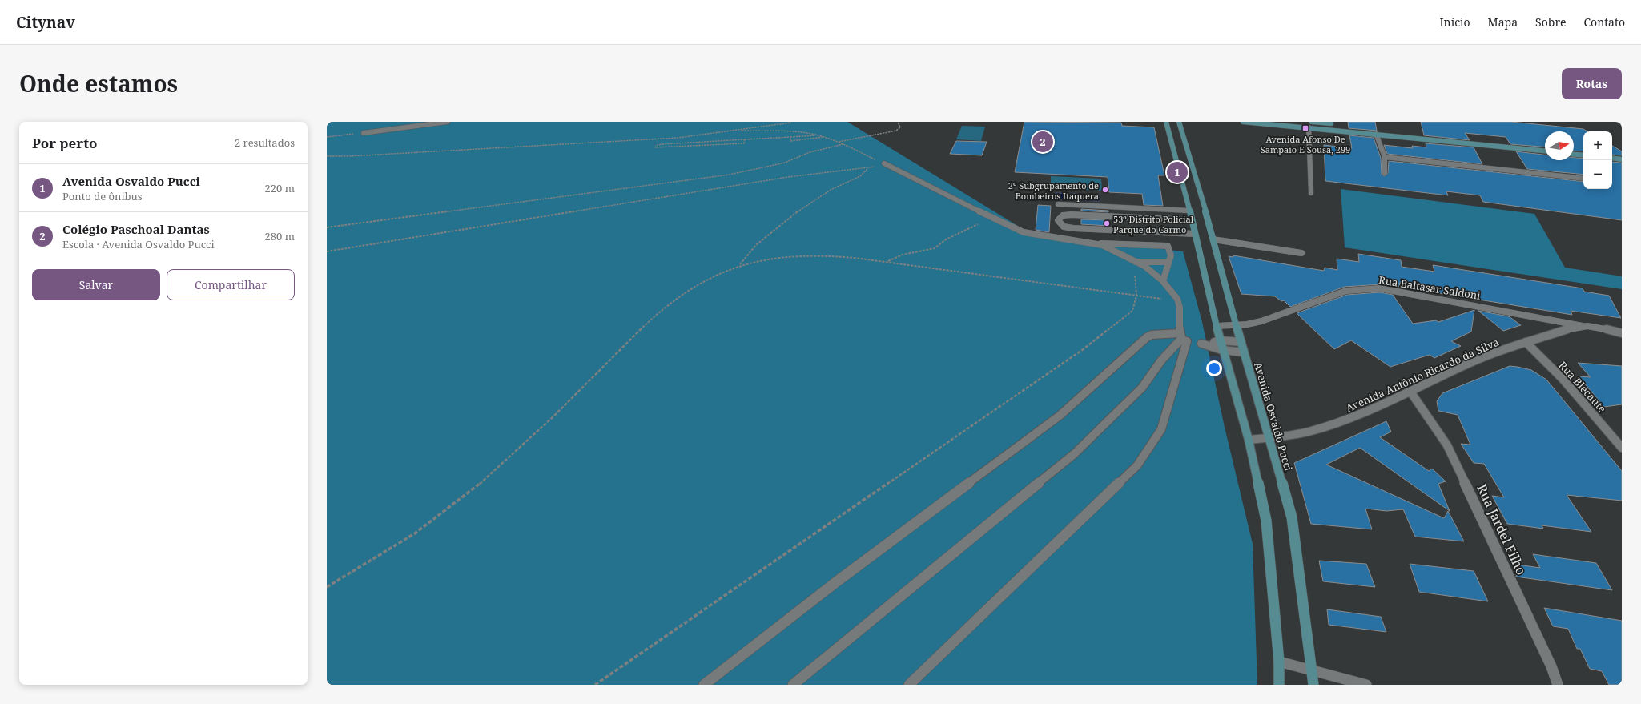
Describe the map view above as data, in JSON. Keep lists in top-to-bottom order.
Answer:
{
  "streets": {
    "main road": ["Avenida Osvaldo Pucci"],
    "street": [
      "Rua Baltasar Saldoni",
      "Avenida Antônio Ricardo da Silva",
      "Rua Blecaute",
      "Rua Jardel Filho"
    ]
  },
  "crossings": [
    ["Rua Baltasar Saldoni", "Avenida Antônio Ricardo da Silva"],
    ["Rua Baltasar Saldoni", "Avenida Osvaldo Pucci"],
    ["Avenida Antônio Ricardo da Silva", "Rua Blecaute"],
    ["Avenida Antônio Ricardo da Silva", "Avenida Osvaldo Pucci"],
    ["Avenida Antônio Ricardo da Silva", "Rua Jardel Filho"]
  ],
  "places": {
    "transit": ["Avenida Afonso De Sampaio E Sousa, 299"],
    "other": ["2º Subgrupamento de Bombeiros Itaquera", "53º Distrito Policial Parque do Carmo"]
  },
  "north": "right",
  "page": {
    "header": "Citynav",
    "nav": [
      "Início",
      "Mapa",
      "Sobre",
      "Contato"
    ],
    "title": "Onde estamos",
    "buttons": [
      "Rotas",
      ["Salvar", "Compartilhar"]
    ],
    "heading": ["Por perto", "2 resultados"],
    "pins": ["2", "1"],
    "map_buttons": ["+", "−"],
    "list": [
      {
        "mark": "1",
        "name": "Avenida Osvaldo Pucci",
        "note": "Ponto de ônibus",
        "value": "220 m"
      },
      {
        "mark": "2",
        "name": "Colégio Paschoal Dantas",
        "note": "Escola · Avenida Osvaldo Pucci",
        "value": "280 m"
      }
    ]
  }
}
